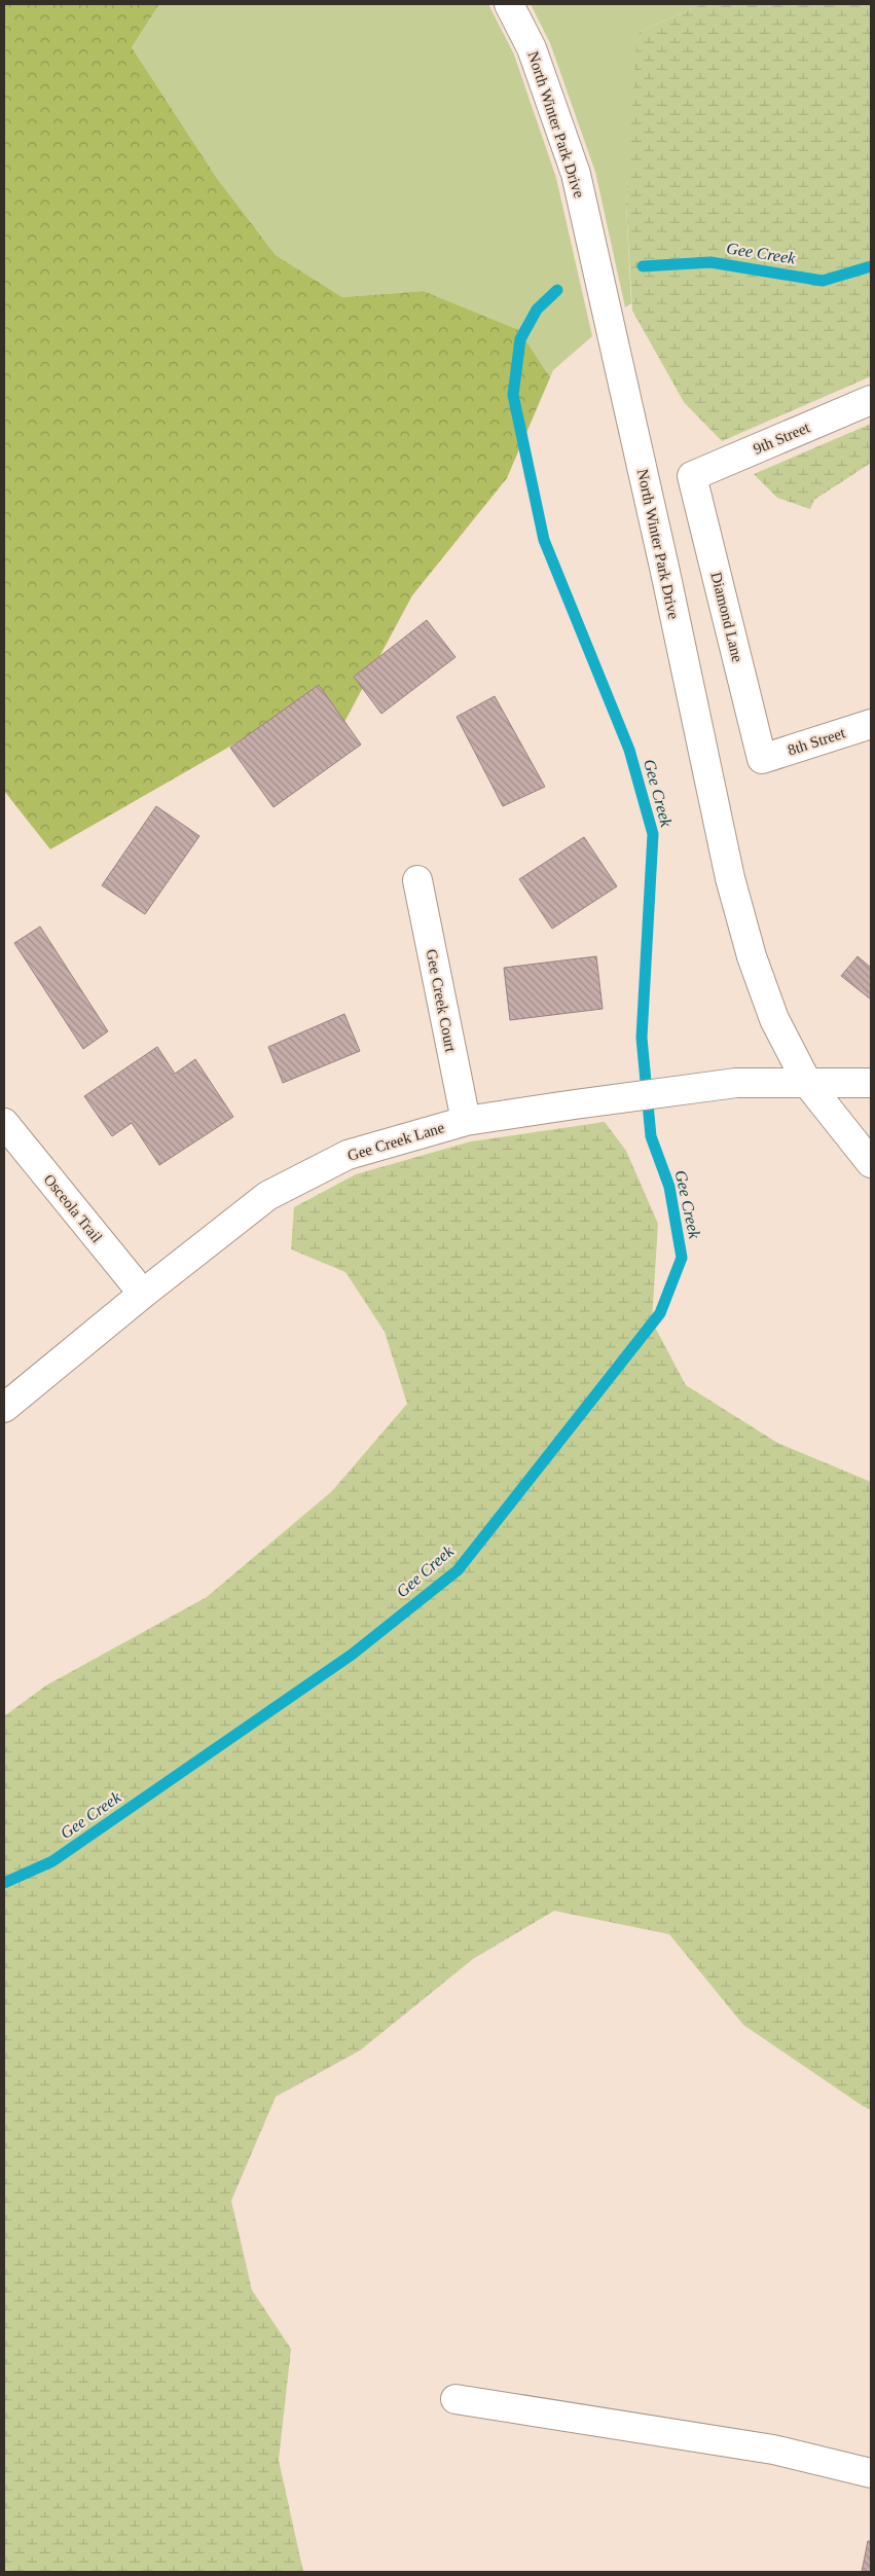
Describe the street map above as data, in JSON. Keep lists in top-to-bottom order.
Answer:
{
  "streets": {
    "street": [
      "North Winter Park Drive",
      "9th Street",
      "Diamond Lane",
      "8th Street",
      "Gee Creek Court",
      "Gee Creek Lane",
      "Osceola Trail"
    ]
  },
  "crossings": [
    ["North Winter Park Drive", "Gee Creek Lane"],
    ["9th Street", "Diamond Lane"],
    ["Diamond Lane", "8th Street"],
    ["Gee Creek Court", "Gee Creek Lane"],
    ["Gee Creek Lane", "Osceola Trail"]
  ],
  "water": ["Gee Creek"]
}
